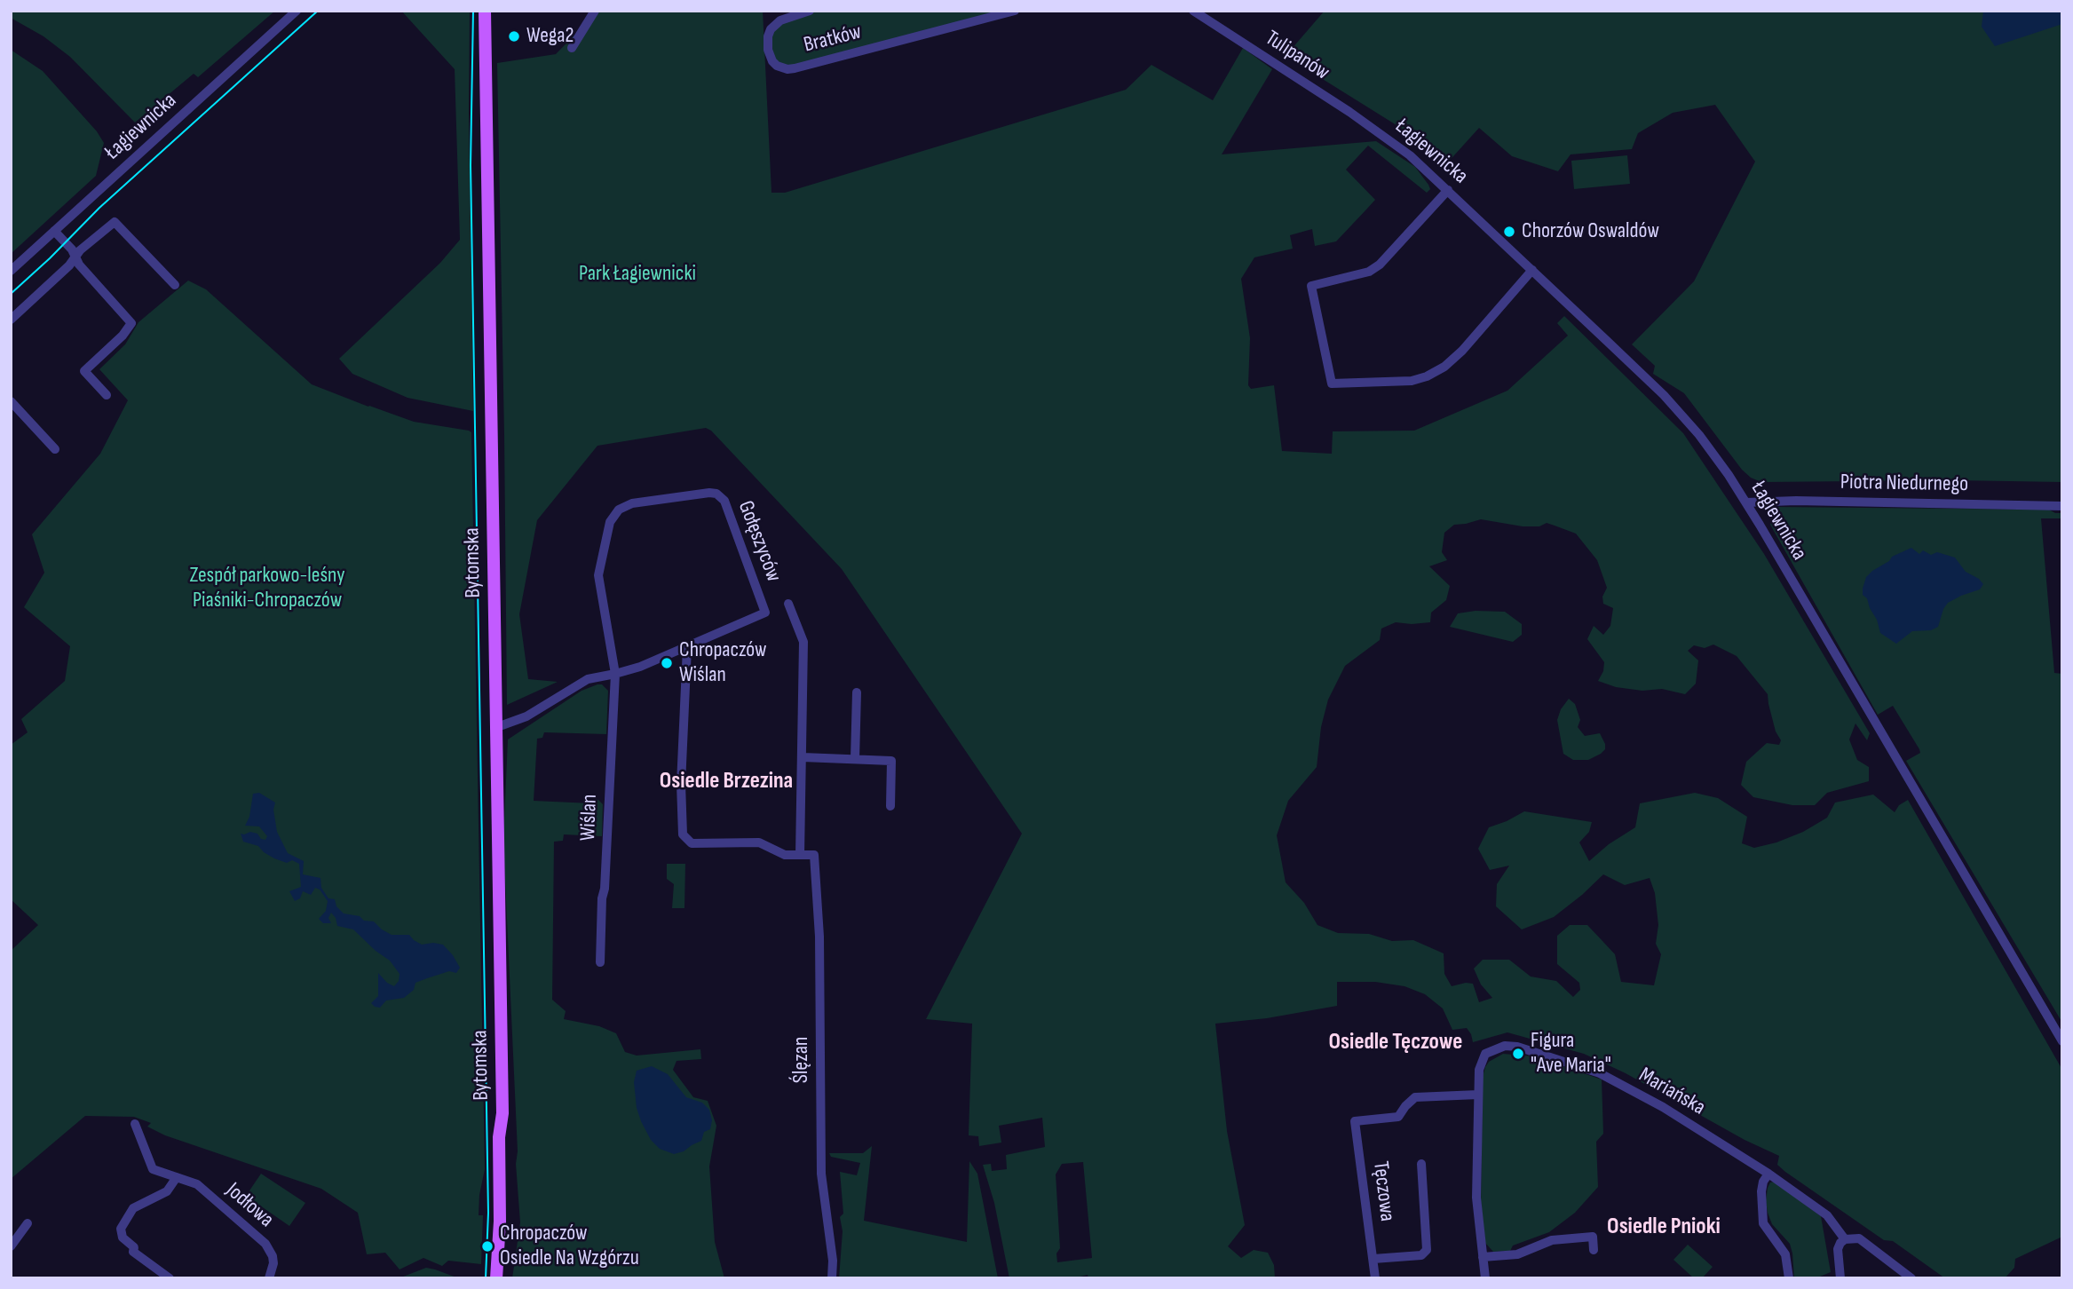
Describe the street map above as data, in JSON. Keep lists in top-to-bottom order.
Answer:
{
  "streets": {
    "main road": ["Bytomska"],
    "street": [
      "Bratków",
      "Tulipanów",
      "Łagiewnicka",
      "Piotra Niedurnego",
      "Gołęszyców",
      "Wiślan",
      "Ślęzan",
      "Mariańska",
      "Tęczowa",
      "Jodłowa"
    ]
  },
  "crossings": [
    ["Tulipanów", "Łagiewnicka"],
    ["Łagiewnicka", "Piotra Niedurnego"],
    ["Gołęszyców", "Wiślan"],
    ["Mariańska", "Tęczowa"]
  ],
  "districts": ["Osiedle Brzezina", "Osiedle Tęczowe", "Osiedle Pnioki"],
  "parks": ["Park Łagiewnicki", "Zespół parkowo-leśny Piaśniki-Chropaczów"],
  "places": [
    "Wega2",
    "Chorzów Oswaldów",
    "Chropaczów Wiślan",
    "Figura \"Ave Maria\"",
    "Chropaczów Osiedle Na Wzgórzu"
  ]
}
